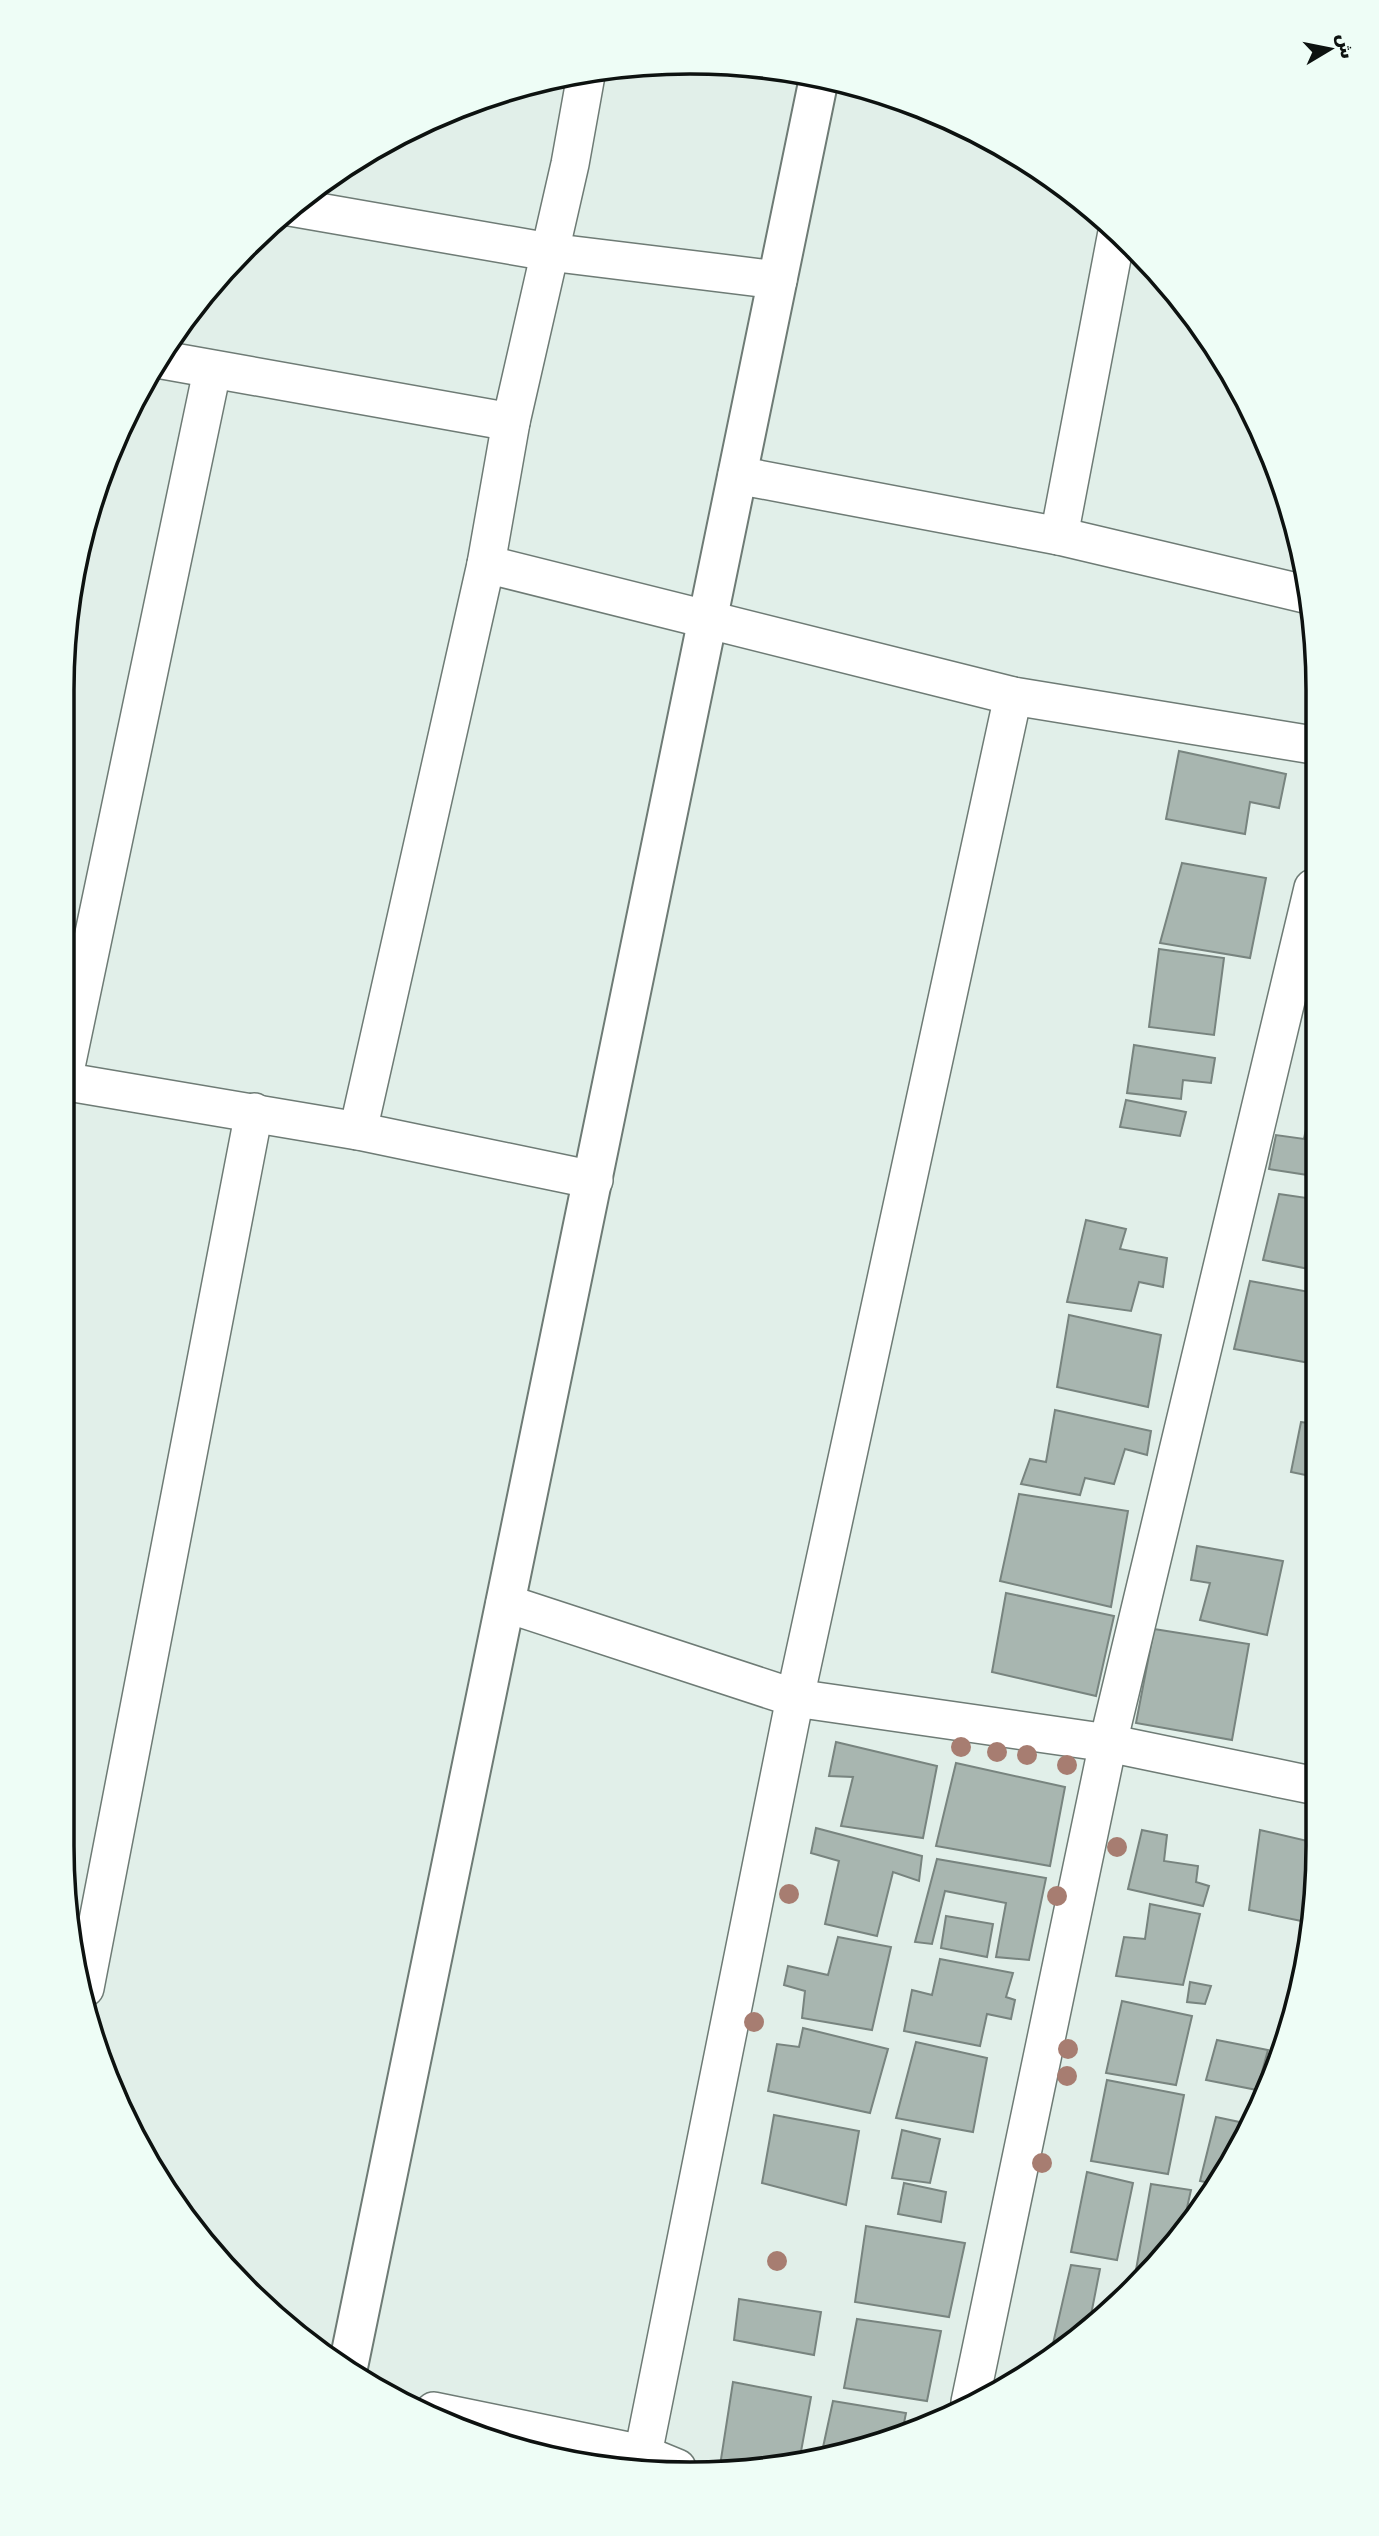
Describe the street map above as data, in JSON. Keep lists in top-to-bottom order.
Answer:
{
  "north": "right"
}
